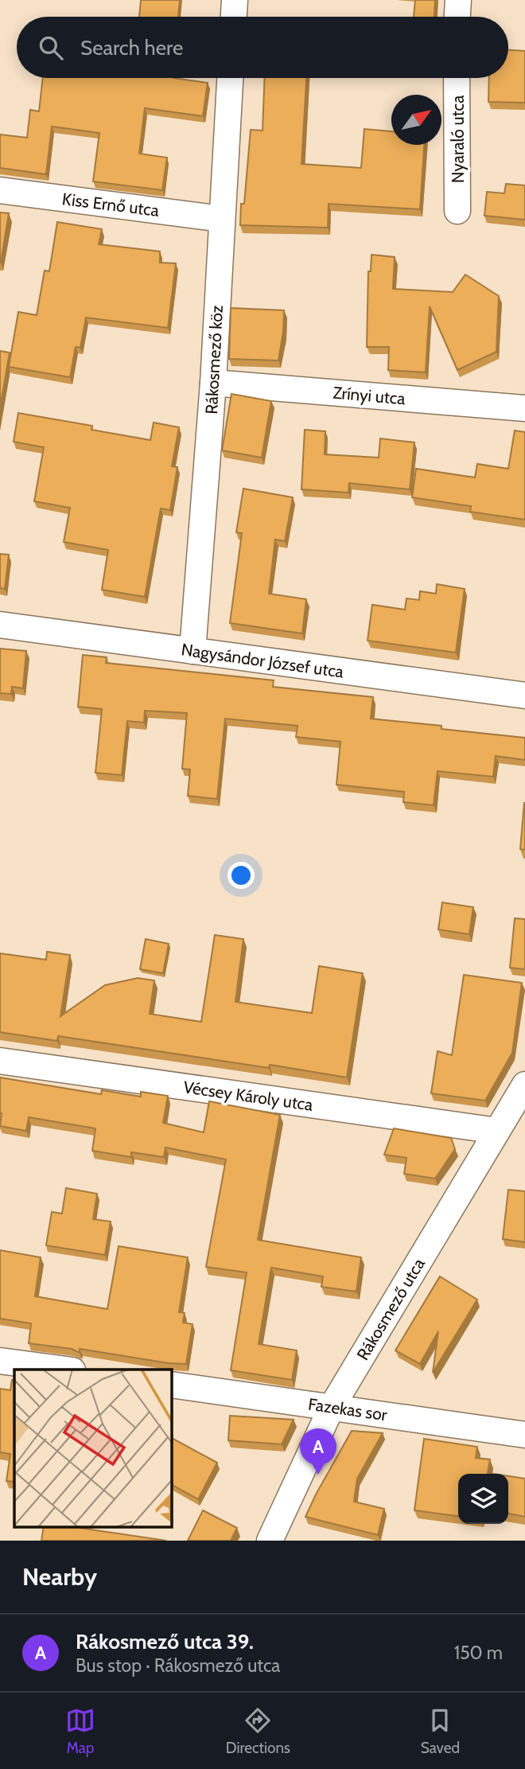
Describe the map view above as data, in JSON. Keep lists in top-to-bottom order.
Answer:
{
  "streets": {
    "street": [
      "Nyaraló utca",
      "Kiss Ernő utca",
      "Rákosmező köz",
      "Zrínyi utca",
      "Nagysándor József utca",
      "Vécsey Károly utca",
      "Rákosmező utca",
      "Fazekas sor"
    ]
  },
  "crossings": [
    ["Kiss Ernő utca", "Rákosmező köz"],
    ["Rákosmező köz", "Zrínyi utca"],
    ["Rákosmező köz", "Nagysándor József utca"],
    ["Vécsey Károly utca", "Rákosmező utca"],
    ["Rákosmező utca", "Fazekas sor"]
  ],
  "north": "top right",
  "page": {
    "search": "Search here",
    "pins": "A",
    "heading": "Nearby",
    "list": [
      {
        "mark": "A",
        "name": "Rákosmező utca 39.",
        "note": "Bus stop · Rákosmező utca",
        "value": "150 m"
      }
    ],
    "nav": ["Map", "Directions", "Saved"]
  }
}
